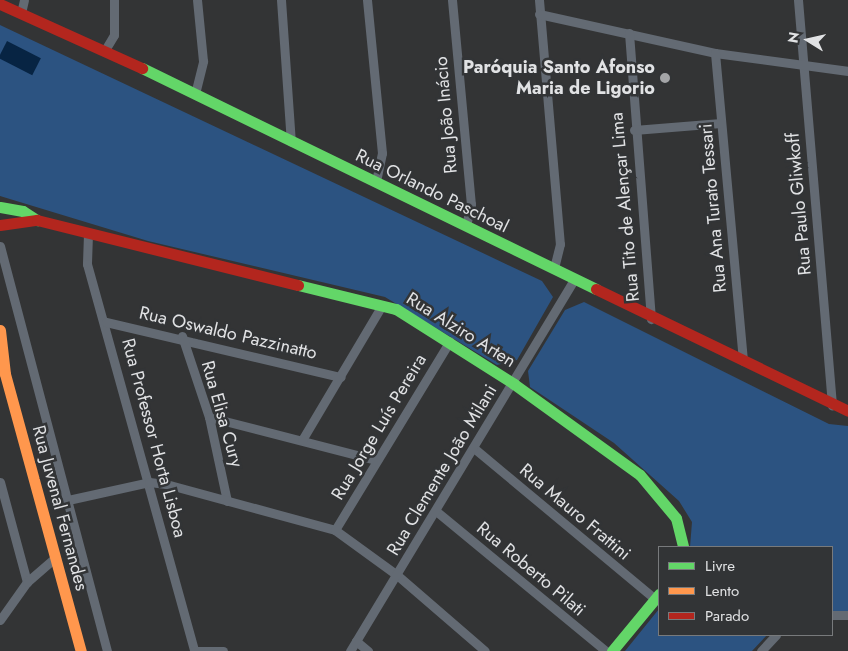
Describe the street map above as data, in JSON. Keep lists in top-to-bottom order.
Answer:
{
  "streets": {
    "street": [
      "Rua João Inácio",
      "Rua Orlando Paschoal",
      "Rua Paulo Gliwkoff",
      "Rua Tito de Alençar Lima",
      "Rua Ana Turato Tessari",
      "Rua Alziro Arten",
      "Rua Oswaldo Pazzinatto",
      "Rua Elisa Cury",
      "Rua Jorge Luís Pereira",
      "Rua Professor Horta Lisboa",
      "Rua Clemente João Milani",
      "Rua Juvenal Fernandes",
      "Rua Mauro Frattini",
      "Rua Roberto Pilati"
    ]
  },
  "crossings": [
    ["Rua João Inácio", "Rua Orlando Paschoal"],
    ["Rua Orlando Paschoal", "Rua Paulo Gliwkoff"],
    ["Rua Orlando Paschoal", "Rua Tito de Alençar Lima"],
    ["Rua Orlando Paschoal", "Rua Ana Turato Tessari"],
    ["Rua Orlando Paschoal", "Rua Clemente João Milani"],
    ["Rua Alziro Arten", "Rua Jorge Luís Pereira"],
    ["Rua Alziro Arten", "Rua Professor Horta Lisboa"],
    ["Rua Alziro Arten", "Rua Clemente João Milani"],
    ["Rua Oswaldo Pazzinatto", "Rua Elisa Cury"],
    ["Rua Oswaldo Pazzinatto", "Rua Professor Horta Lisboa"],
    ["Rua Clemente João Milani", "Rua Mauro Frattini"],
    ["Rua Clemente João Milani", "Rua Roberto Pilati"]
  ],
  "places": ["Paróquia Santo Afonso Maria de Ligorio"],
  "legend": ["Livre", "Lento", "Parado"],
  "north": "left"
}
